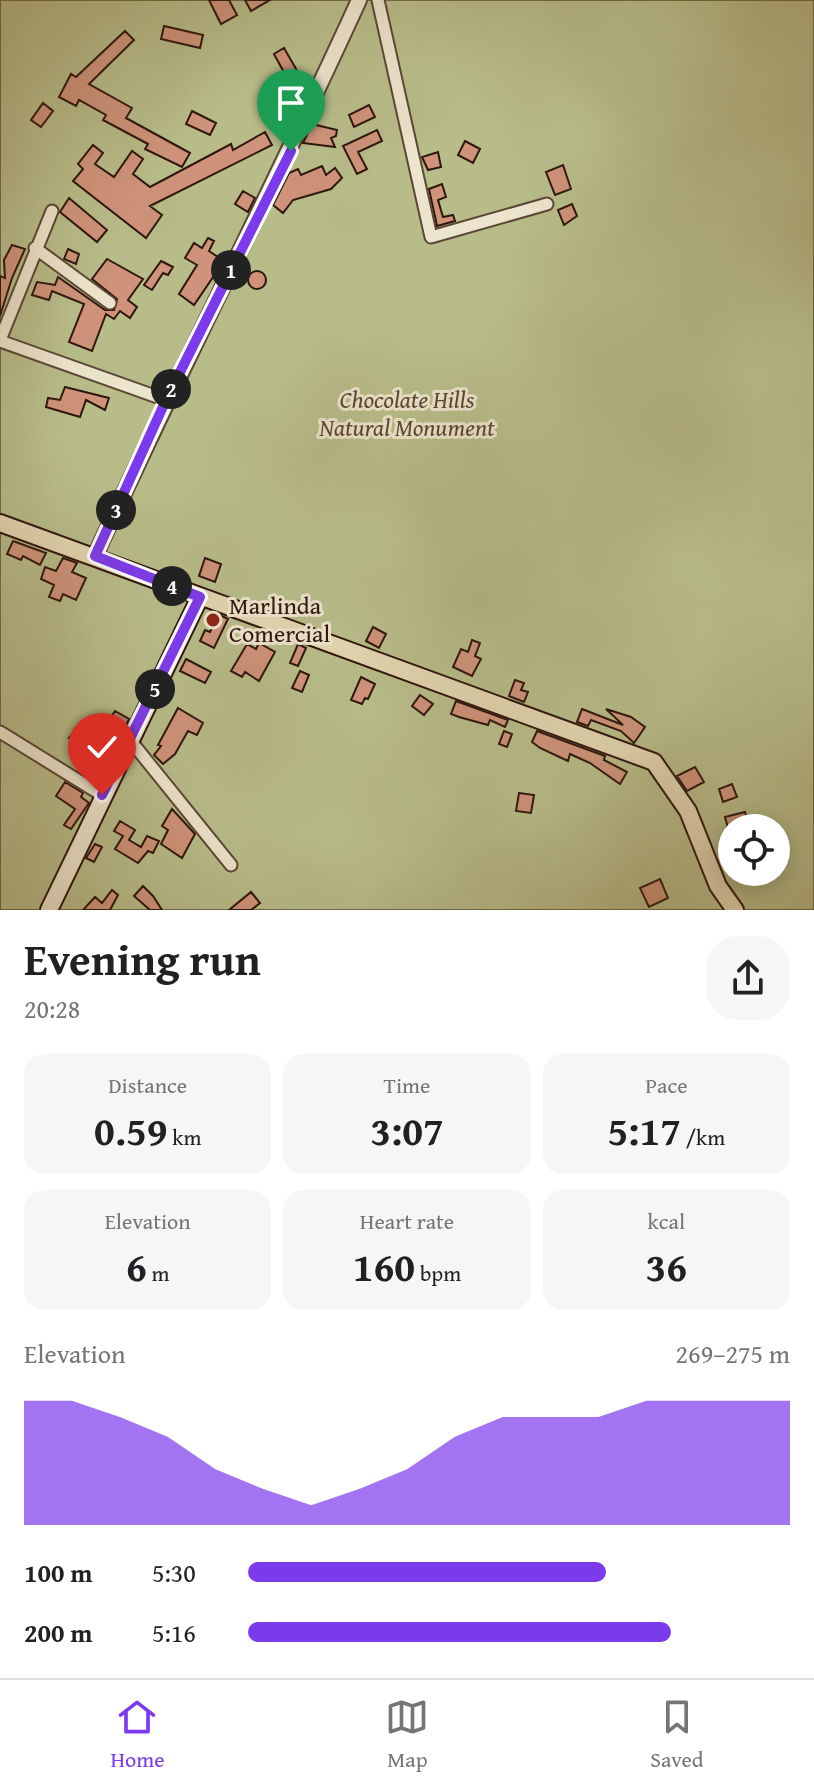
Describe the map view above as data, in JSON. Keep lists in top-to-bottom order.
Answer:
{
  "parks": ["Chocolate Hills Natural Monument"],
  "places": ["Marlinda Comercial"],
  "page": {
    "pins": [
      "1",
      "2",
      "3",
      "4",
      "5"
    ],
    "heading": ["Evening run", "20:28"],
    "stats": [
      ["Distance", "0.59 km"],
      ["Time", "3:07"],
      ["Pace", "5:17 /km"],
      ["Elevation", "6 m"],
      ["Heart rate", "160 bpm"],
      ["kcal", "36"]
    ],
    "chart": ["Elevation", "269–275 m"],
    "list": [
      {
        "name": "100 m",
        "note": "5:30"
      },
      {
        "name": "200 m",
        "note": "5:16"
      }
    ],
    "tabs": ["Home", "Map", "Saved"]
  }
}
